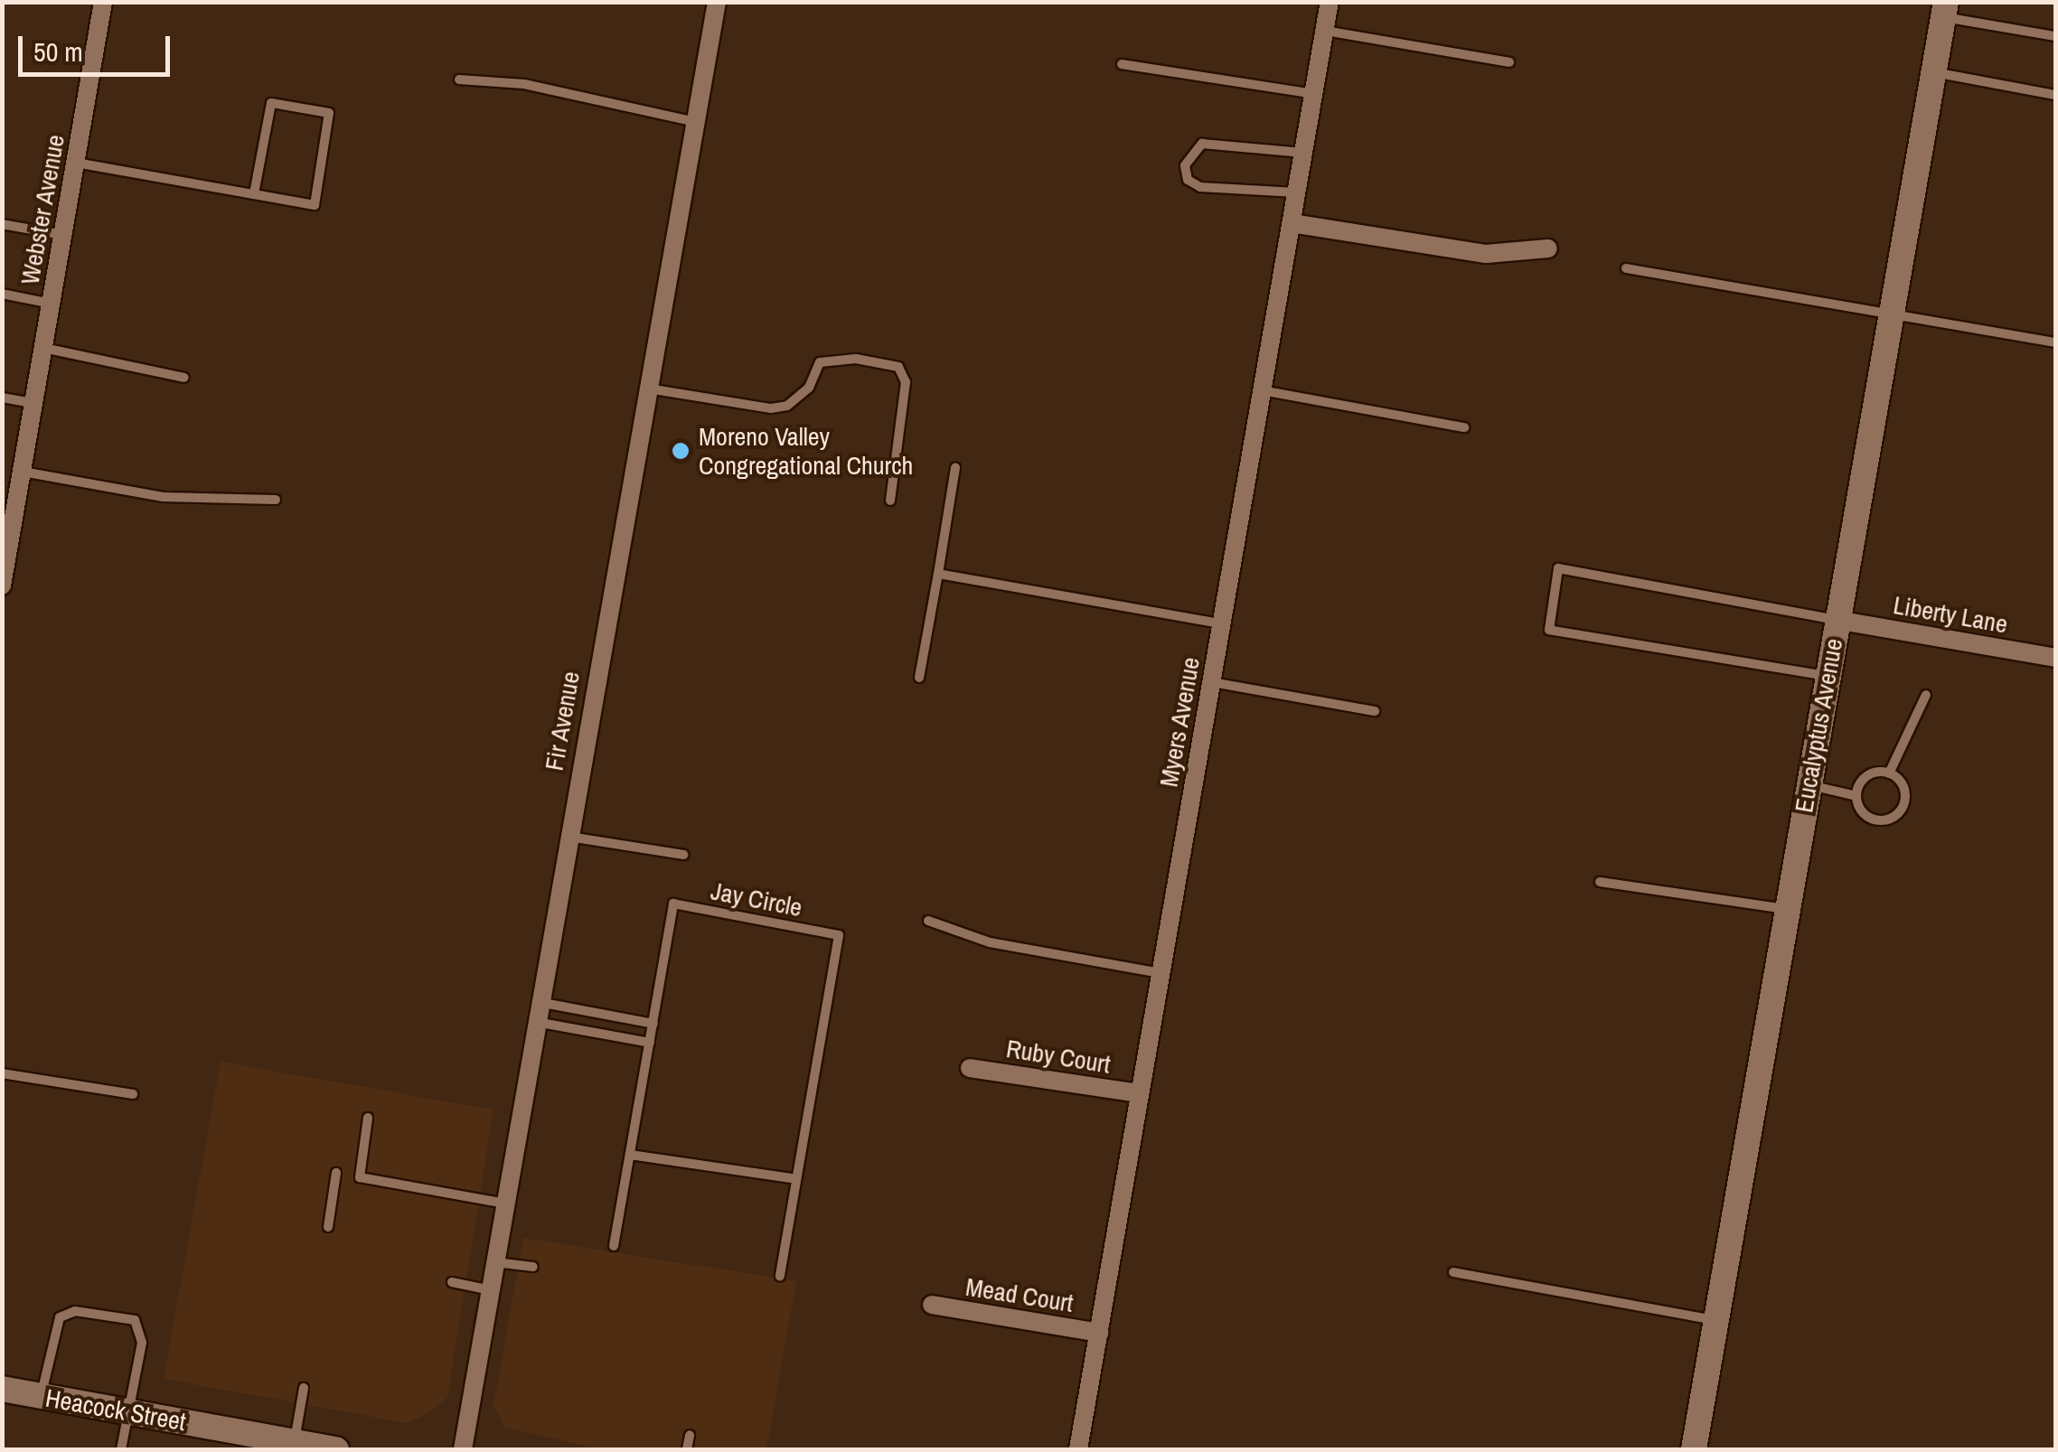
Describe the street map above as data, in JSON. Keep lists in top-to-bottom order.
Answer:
{
  "streets": {
    "street": [
      "Webster Avenue",
      "Liberty Lane",
      "Fir Avenue",
      "Myers Avenue",
      "Eucalyptus Avenue",
      "Ruby Court",
      "Mead Court",
      "Heacock Street"
    ],
    "lane": ["Jay Circle"]
  },
  "crossings": [
    ["Liberty Lane", "Eucalyptus Avenue"],
    ["Myers Avenue", "Ruby Court"],
    ["Myers Avenue", "Mead Court"]
  ],
  "places": ["Moreno Valley Congregational Church"],
  "scale_bar": "50 m"
}
